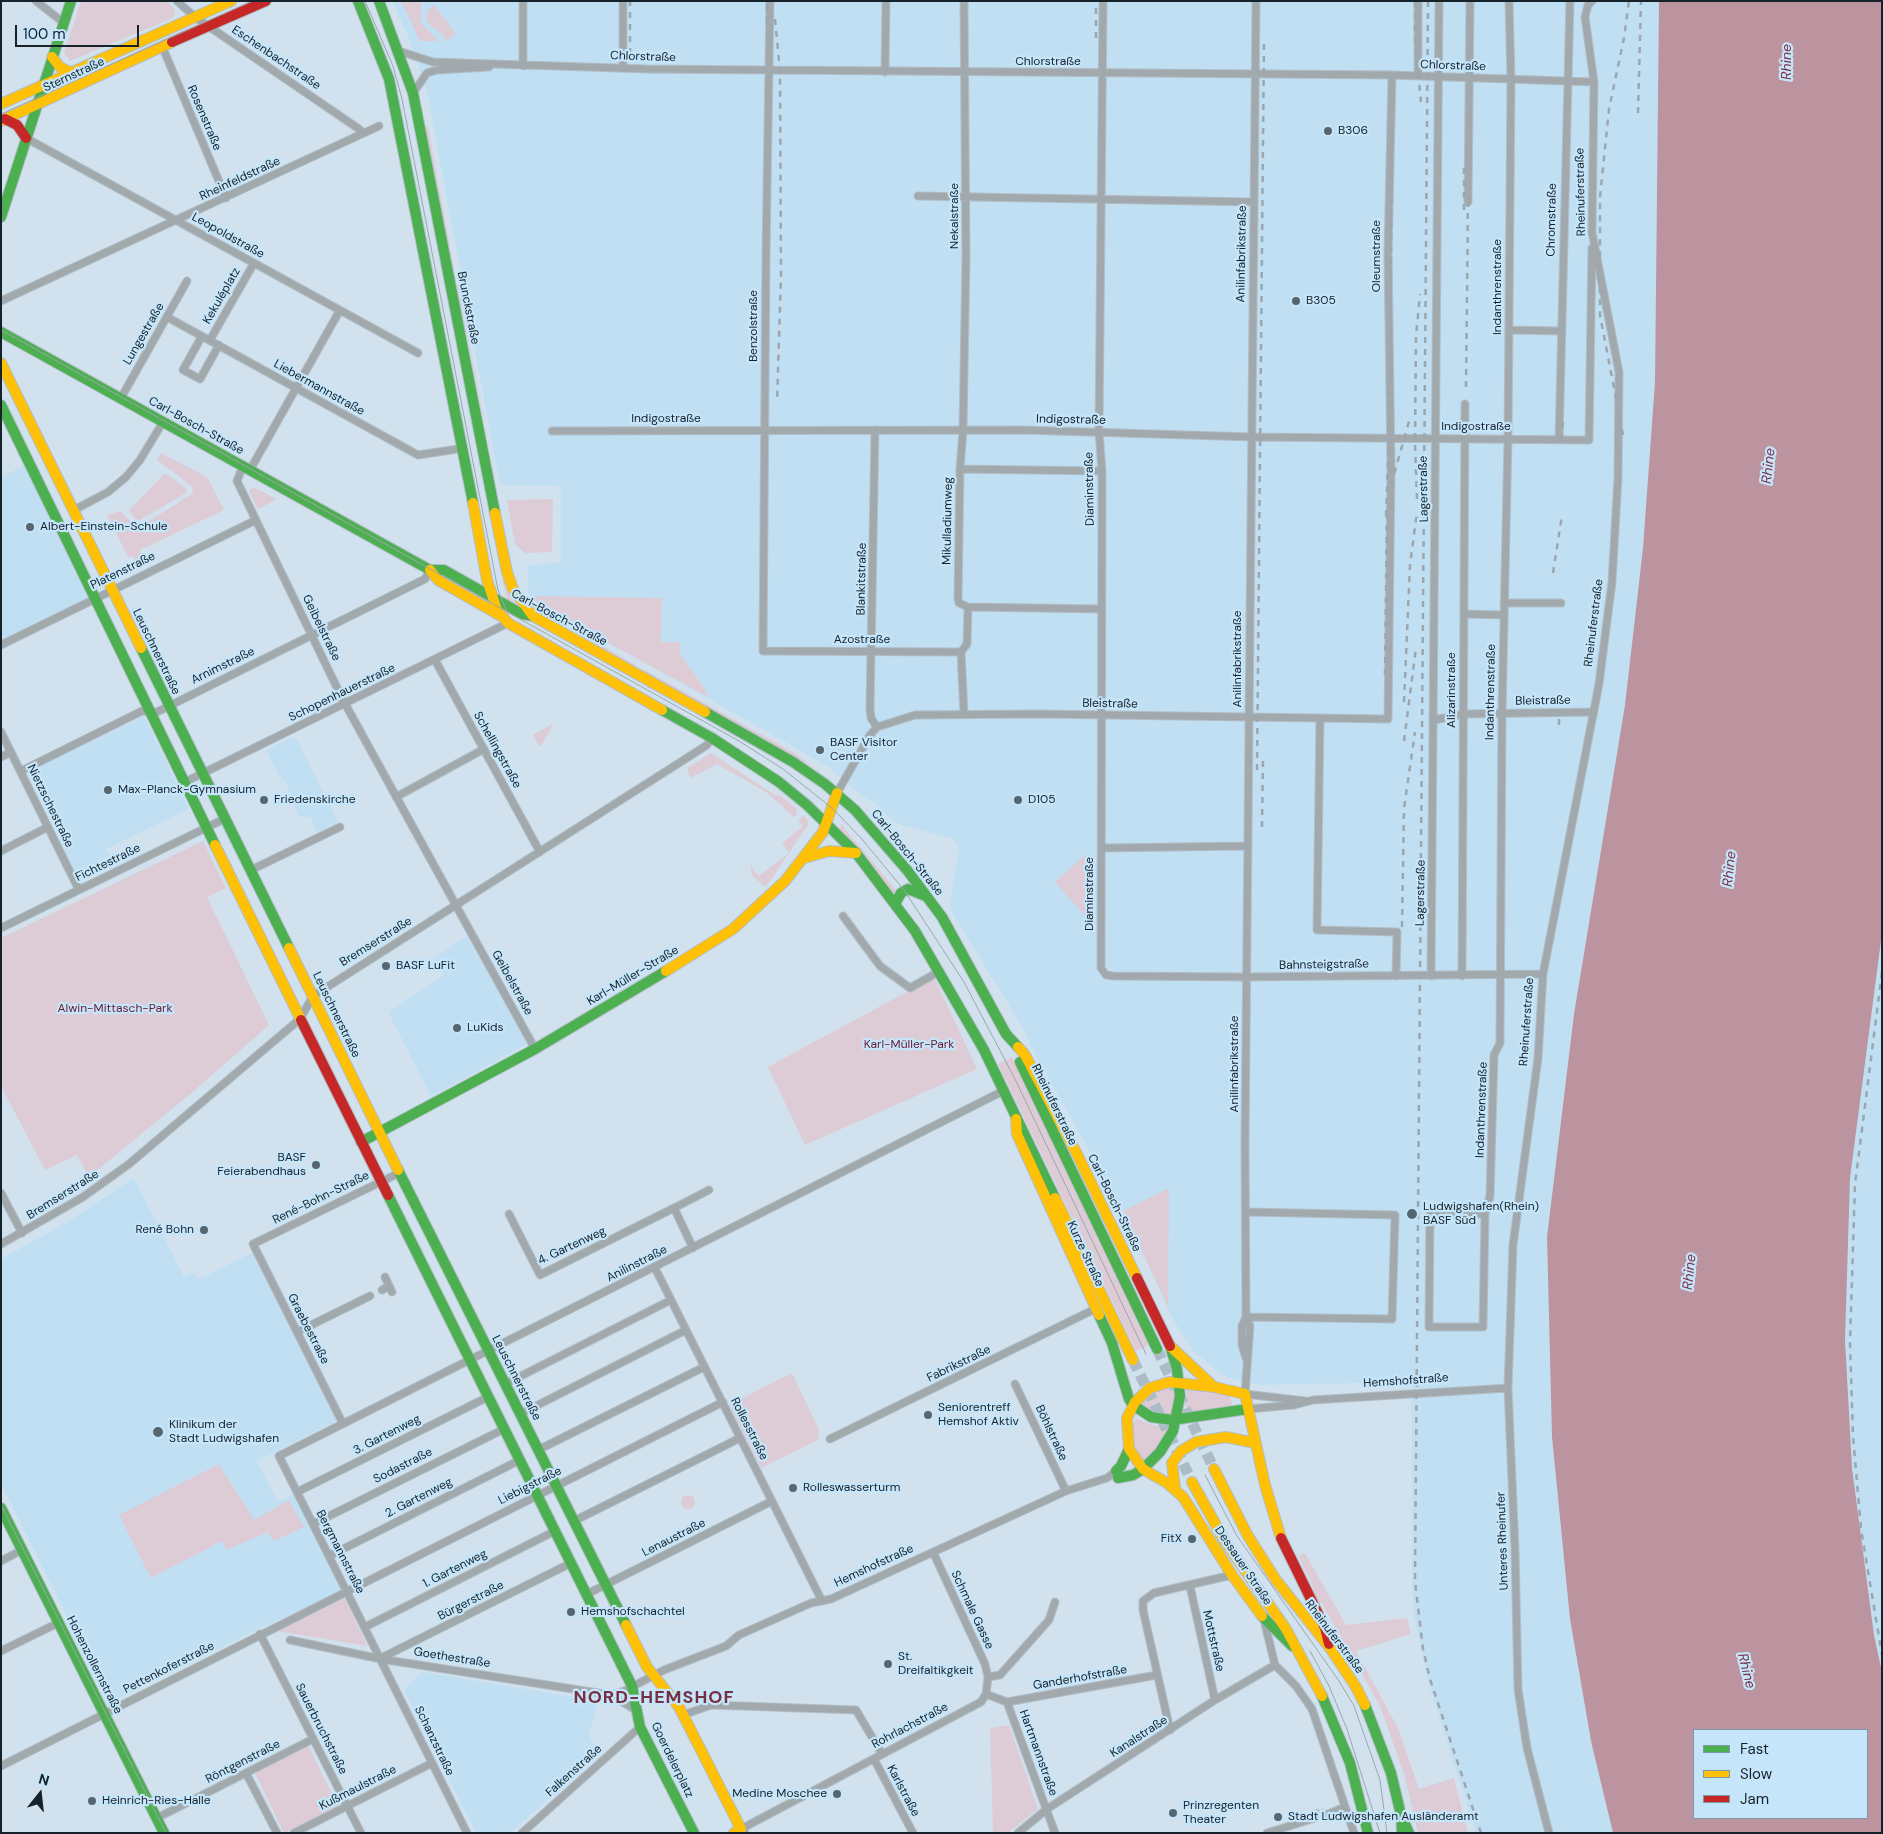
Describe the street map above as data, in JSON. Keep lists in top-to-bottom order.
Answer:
{
  "streets": {
    "main road": [
      "Sternstraße",
      "Rheinuferstraße",
      "Brunckstraße",
      "Carl-Bosch-Straße",
      "Leuschnerstraße",
      "Karl-Müller-Straße",
      "Kurze Straße",
      "Hemshofstraße",
      "Dessauer Straße",
      "Hohenzollernstraße",
      "Goerdelerplatz"
    ],
    "street": [
      "Chlorstraße",
      "Eschenbachstraße",
      "Rosenstraße",
      "Rheinfeldstraße",
      "Nekalstraße",
      "Chromstraße",
      "Leopoldstraße",
      "Anilinfabrikstraße",
      "Oleumstraße",
      "Indanthrenstraße",
      "Kekuléplatz",
      "Benzolstraße",
      "Lungestraße",
      "Liebermannstraße",
      "Indigostraße",
      "Diaminstraße",
      "Lagerstraße",
      "Mikulladiumweg",
      "Platenstraße",
      "Blankitstraße",
      "Geibelstraße",
      "Azostraße",
      "Arnimstraße",
      "Alizarinstraße",
      "Schopenhauerstraße",
      "Bleistraße",
      "Schellingstraße",
      "Nietzschestraße",
      "Fichtestraße",
      "Bremserstraße",
      "Bahnsteigstraße",
      "René-Bohn-Straße",
      "4. Gartenweg",
      "Anilinstraße",
      "Graebestraße",
      "Fabrikstraße",
      "Rollesstraße",
      "Böhlstraße",
      "3. Gartenweg",
      "Sodastraße",
      "Liebigstraße",
      "2. Gartenweg",
      "Lenaustraße",
      "Unteres Rheinufer",
      "Bergmannstraße",
      "1. Gartenweg",
      "Bürgerstraße",
      "Schmale Gasse",
      "Mottstraße",
      "Goethestraße",
      "Pettenkoferstraße",
      "Ganderhofstraße",
      "Rohrlachstraße",
      "Sauerbruchstraße",
      "Kanalstraße",
      "Schanzstraße",
      "Hartmannstraße",
      "Röntgenstraße",
      "Falkenstraße",
      "Kußmaulstraße",
      "Karlstraße"
    ]
  },
  "crossings": [
    ["Chlorstraße", "Rheinuferstraße"],
    ["Chlorstraße", "Nekalstraße"],
    ["Chlorstraße", "Chromstraße"],
    ["Chlorstraße", "Anilinfabrikstraße"],
    ["Chlorstraße", "Oleumstraße"],
    ["Chlorstraße", "Indanthrenstraße"],
    ["Chlorstraße", "Benzolstraße"],
    ["Chlorstraße", "Diaminstraße"],
    ["Chlorstraße", "Lagerstraße"],
    ["Eschenbachstraße", "Sternstraße"],
    ["Eschenbachstraße", "Rheinfeldstraße"],
    ["Sternstraße", "Rosenstraße"],
    ["Rosenstraße", "Rheinfeldstraße"],
    ["Rheinfeldstraße", "Leopoldstraße"],
    ["Rheinuferstraße", "Indigostraße"],
    ["Rheinuferstraße", "Carl-Bosch-Straße"],
    ["Rheinuferstraße", "Bleistraße"],
    ["Rheinuferstraße", "Bahnsteigstraße"],
    ["Rheinuferstraße", "Unteres Rheinufer"],
    ["Nekalstraße", "Indigostraße"],
    ["Nekalstraße", "Mikulladiumweg"],
    ["Chromstraße", "Indigostraße"],
    ["Leopoldstraße", "Kekuléplatz"],
    ["Anilinfabrikstraße", "Indigostraße"],
    ["Anilinfabrikstraße", "Bleistraße"],
    ["Anilinfabrikstraße", "Bahnsteigstraße"],
    ["Anilinfabrikstraße", "Hemshofstraße"],
    ["Oleumstraße", "Indigostraße"],
    ["Oleumstraße", "Bleistraße"],
    ["Indanthrenstraße", "Indigostraße"],
    ["Indanthrenstraße", "Bleistraße"],
    ["Indanthrenstraße", "Bahnsteigstraße"],
    ["Kekuléplatz", "Liebermannstraße"],
    ["Brunckstraße", "Carl-Bosch-Straße"],
    ["Benzolstraße", "Indigostraße"],
    ["Benzolstraße", "Azostraße"],
    ["Lungestraße", "Liebermannstraße"],
    ["Lungestraße", "Carl-Bosch-Straße"],
    ["Indigostraße", "Diaminstraße"],
    ["Indigostraße", "Lagerstraße"],
    ["Indigostraße", "Mikulladiumweg"],
    ["Indigostraße", "Blankitstraße"],
    ["Indigostraße", "Alizarinstraße"],
    ["Carl-Bosch-Straße", "Geibelstraße"],
    ["Carl-Bosch-Straße", "Arnimstraße"],
    ["Carl-Bosch-Straße", "Schopenhauerstraße"],
    ["Carl-Bosch-Straße", "Bremserstraße"],
    ["Carl-Bosch-Straße", "Karl-Müller-Straße"],
    ["Carl-Bosch-Straße", "Kurze Straße"],
    ["Carl-Bosch-Straße", "Anilinstraße"],
    ["Diaminstraße", "Bleistraße"],
    ["Diaminstraße", "Bahnsteigstraße"],
    ["Lagerstraße", "Bleistraße"],
    ["Lagerstraße", "Bahnsteigstraße"],
    ["Platenstraße", "Geibelstraße"],
    ["Platenstraße", "Leuschnerstraße"],
    ["Blankitstraße", "Azostraße"],
    ["Blankitstraße", "Bleistraße"],
    ["Blankitstraße", "Karl-Müller-Straße"],
    ["Geibelstraße", "Arnimstraße"],
    ["Geibelstraße", "Schopenhauerstraße"],
    ["Geibelstraße", "Bremserstraße"],
    ["Geibelstraße", "Karl-Müller-Straße"],
    ["Leuschnerstraße", "Arnimstraße"],
    ["Leuschnerstraße", "Schopenhauerstraße"],
    ["Leuschnerstraße", "Fichtestraße"],
    ["Leuschnerstraße", "Bremserstraße"],
    ["Leuschnerstraße", "Karl-Müller-Straße"],
    ["Leuschnerstraße", "René-Bohn-Straße"],
    ["Leuschnerstraße", "Anilinstraße"],
    ["Leuschnerstraße", "Hemshofstraße"],
    ["Leuschnerstraße", "Liebigstraße"],
    ["Leuschnerstraße", "Lenaustraße"],
    ["Arnimstraße", "Nietzschestraße"],
    ["Alizarinstraße", "Bleistraße"],
    ["Alizarinstraße", "Bahnsteigstraße"],
    ["Schopenhauerstraße", "Schellingstraße"],
    ["Bleistraße", "Karl-Müller-Straße"],
    ["Schellingstraße", "Bremserstraße"],
    ["Nietzschestraße", "Fichtestraße"],
    ["René-Bohn-Straße", "Graebestraße"],
    ["Kurze Straße", "Fabrikstraße"],
    ["Kurze Straße", "Hemshofstraße"],
    ["Anilinstraße", "Graebestraße"],
    ["Anilinstraße", "Rollesstraße"],
    ["Anilinstraße", "Bergmannstraße"],
    ["Hemshofstraße", "Rollesstraße"],
    ["Hemshofstraße", "Böhlstraße"],
    ["Hemshofstraße", "Unteres Rheinufer"],
    ["Hemshofstraße", "Schmale Gasse"],
    ["Rollesstraße", "Liebigstraße"],
    ["Rollesstraße", "Lenaustraße"],
    ["3. Gartenweg", "Bergmannstraße"],
    ["Sodastraße", "Bergmannstraße"],
    ["Liebigstraße", "Bergmannstraße"],
    ["Liebigstraße", "Pettenkoferstraße"],
    ["2. Gartenweg", "Bergmannstraße"],
    ["Bergmannstraße", "1. Gartenweg"],
    ["Bergmannstraße", "Bürgerstraße"],
    ["Bergmannstraße", "Goethestraße"],
    ["Bergmannstraße", "Pettenkoferstraße"],
    ["Bergmannstraße", "Schanzstraße"],
    ["Dessauer Straße", "Kanalstraße"],
    ["Bürgerstraße", "Goethestraße"],
    ["Bürgerstraße", "Schanzstraße"],
    ["Mottstraße", "Kanalstraße"],
    ["Goethestraße", "Schanzstraße"],
    ["Goethestraße", "Goerdelerplatz"],
    ["Hohenzollernstraße", "Pettenkoferstraße"],
    ["Hohenzollernstraße", "Röntgenstraße"],
    ["Pettenkoferstraße", "Sauerbruchstraße"],
    ["Ganderhofstraße", "Hartmannstraße"],
    ["Rohrlachstraße", "Hartmannstraße"],
    ["Rohrlachstraße", "Karlstraße"],
    ["Sauerbruchstraße", "Röntgenstraße"],
    ["Sauerbruchstraße", "Kußmaulstraße"],
    ["Kanalstraße", "Hartmannstraße"],
    ["Schanzstraße", "Kußmaulstraße"],
    ["Goerdelerplatz", "Falkenstraße"]
  ],
  "districts": ["NORD-HEMSHOF"],
  "water": ["Rhine"],
  "parks": ["Alwin-Mittasch-Park", "Karl-Müller-Park"],
  "places": [
    "B306",
    "B305",
    "Albert-Einstein-Schule",
    "BASF Visitor Center",
    "Max-Planck-Gymnasium",
    "Friedenskirche",
    "D105",
    "BASF LuFit",
    "LuKids",
    "BASF Feierabendhaus",
    "Ludwigshafen(Rhein) BASF Süd",
    "René Bohn",
    "Seniorentreff Hemshof Aktiv",
    "Klinikum der Stadt Ludwigshafen",
    "Rolleswasserturm",
    "FitX",
    "Hemshofschachtel",
    "St. Dreifaltikgkeit",
    "Medine Moschee",
    "Heinrich-Ries-Halle",
    "Prinzregenten Theater",
    "Stadt Ludwigshafen Ausländeramt"
  ],
  "legend": ["Fast", "Slow", "Jam"],
  "scale_bar": "100 m",
  "north": "top"
}
